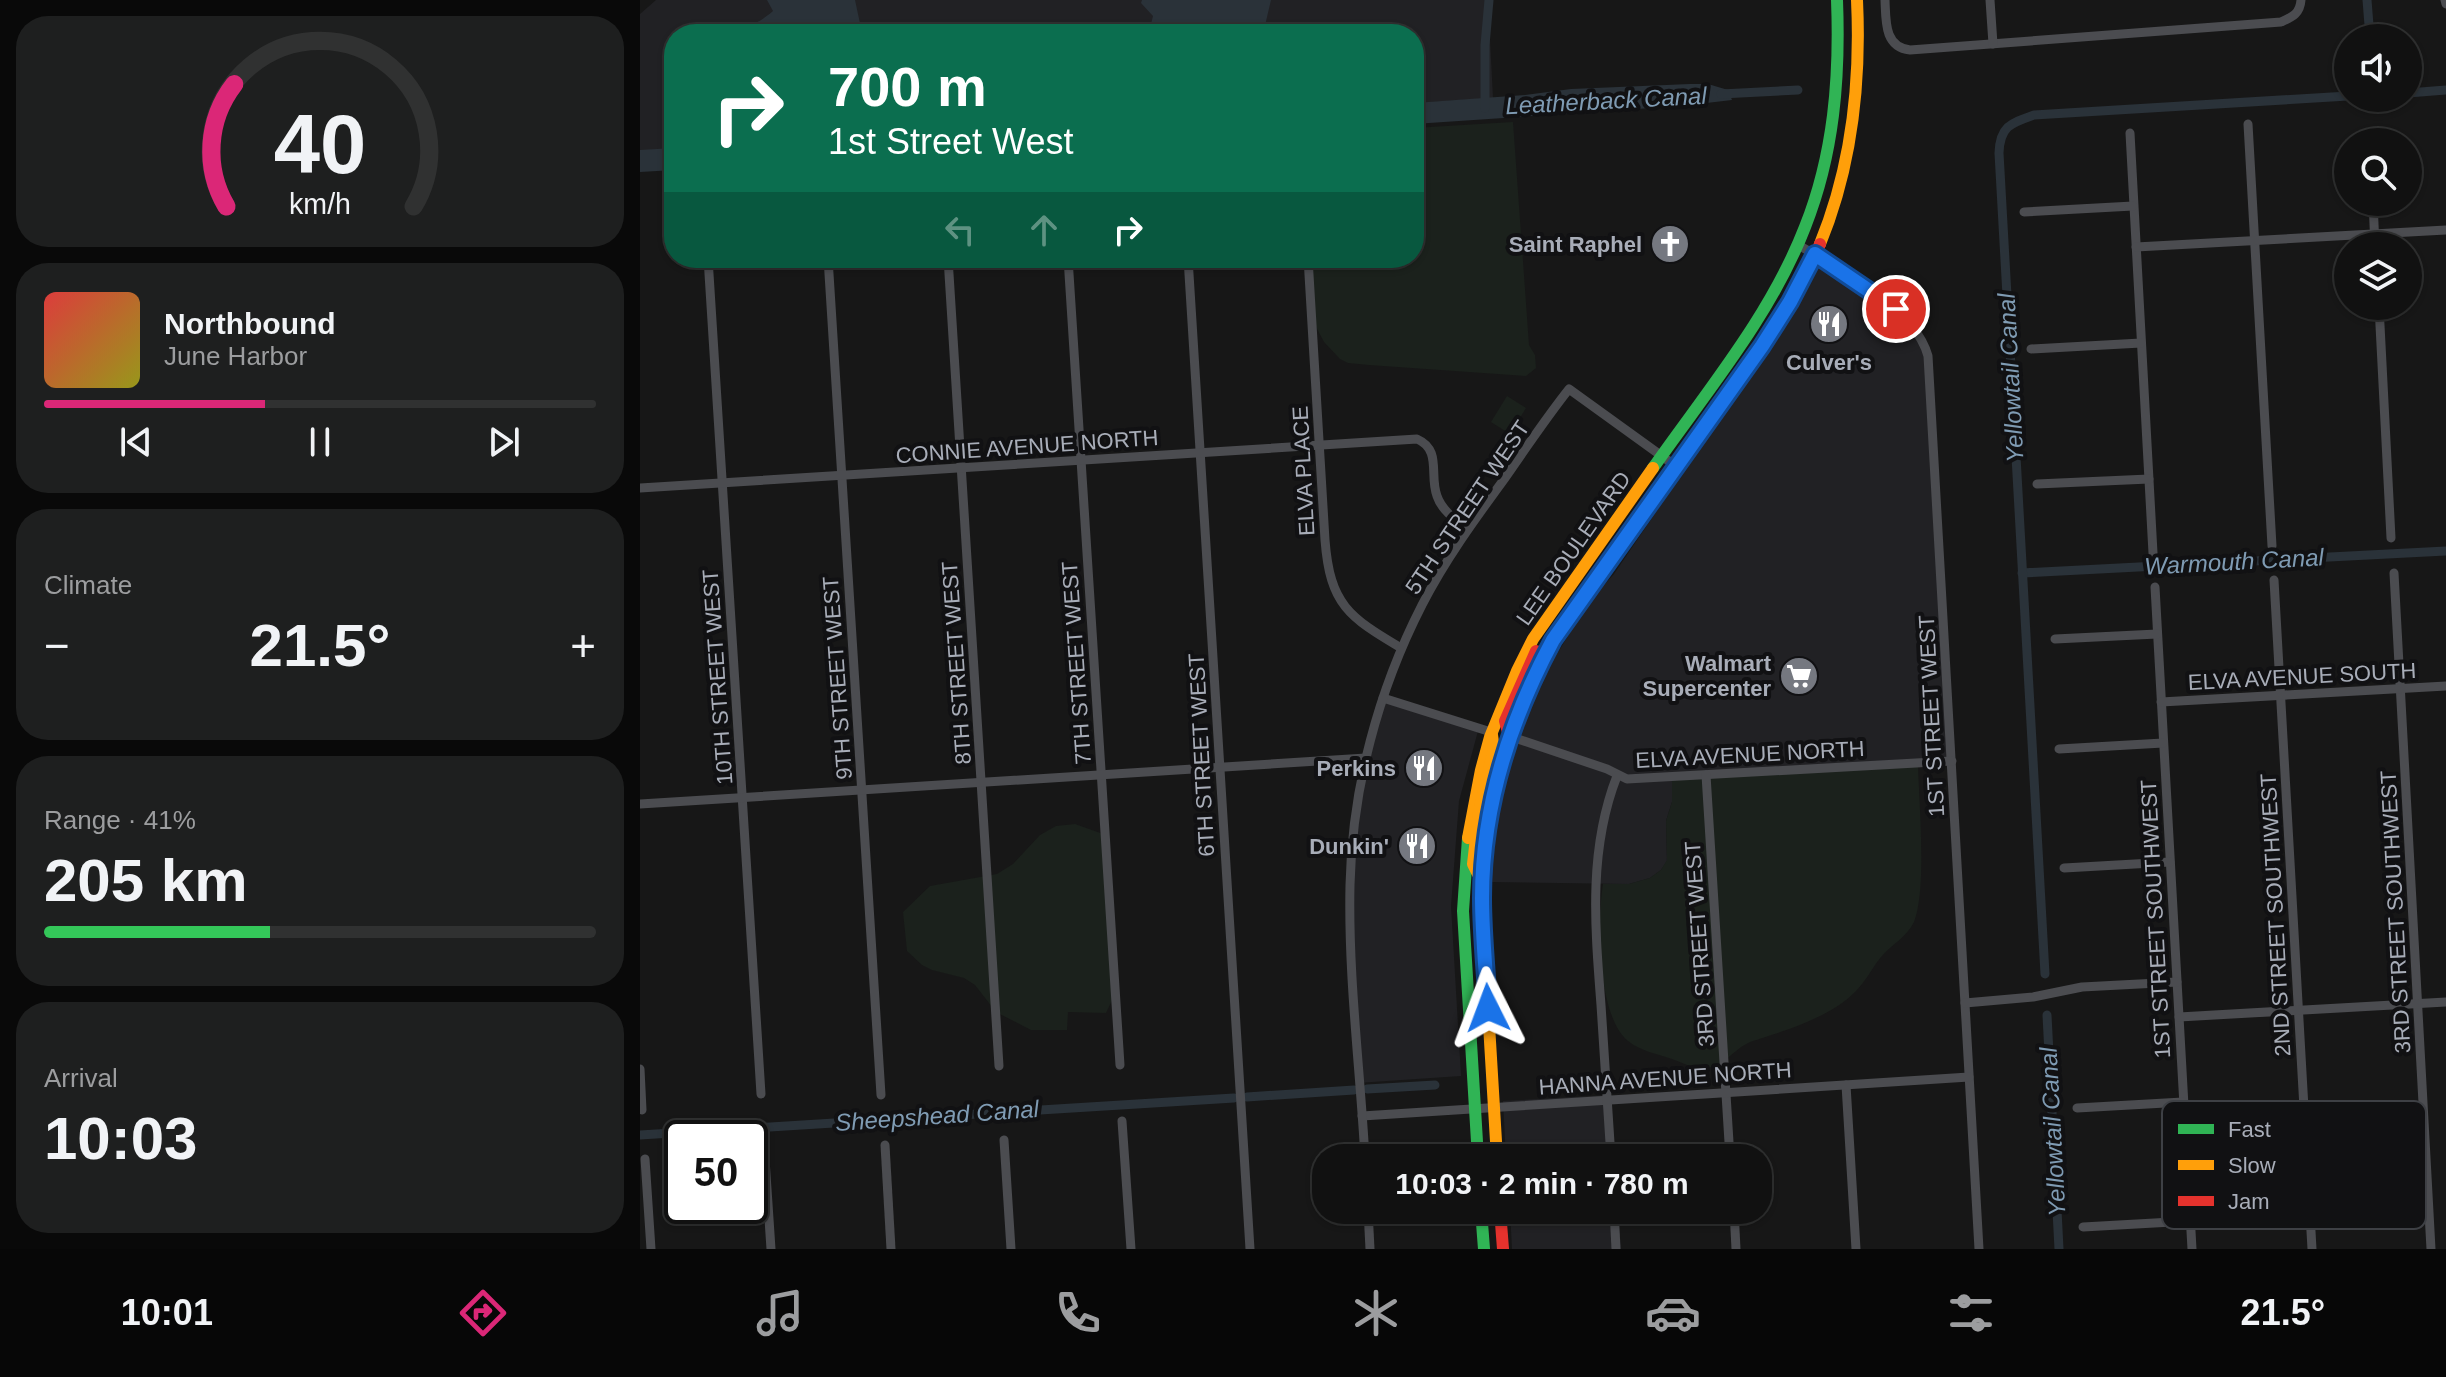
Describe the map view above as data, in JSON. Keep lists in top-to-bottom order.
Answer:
{
  "streets": {
    "main road": ["LEE BOULEVARD"],
    "street": [
      "CONNIE AVENUE NORTH",
      "ELVA PLACE",
      "5TH STREET WEST",
      "8TH STREET WEST",
      "7TH STREET WEST",
      "ELVA AVENUE SOUTH",
      "10TH STREET WEST",
      "9TH STREET WEST",
      "1ST STREET WEST",
      "ELVA AVENUE NORTH",
      "6TH STREET WEST",
      "3RD STREET SOUTHWEST",
      "2ND STREET SOUTHWEST",
      "1ST STREET SOUTHWEST",
      "3RD STREET WEST",
      "HANNA AVENUE NORTH"
    ]
  },
  "crossings": [
    ["CONNIE AVENUE NORTH", "ELVA PLACE"],
    ["CONNIE AVENUE NORTH", "5TH STREET WEST"],
    ["CONNIE AVENUE NORTH", "8TH STREET WEST"],
    ["CONNIE AVENUE NORTH", "7TH STREET WEST"],
    ["CONNIE AVENUE NORTH", "10TH STREET WEST"],
    ["CONNIE AVENUE NORTH", "9TH STREET WEST"],
    ["CONNIE AVENUE NORTH", "6TH STREET WEST"],
    ["ELVA PLACE", "5TH STREET WEST"],
    ["5TH STREET WEST", "LEE BOULEVARD"],
    ["5TH STREET WEST", "HANNA AVENUE NORTH"],
    ["LEE BOULEVARD", "1ST STREET WEST"],
    ["LEE BOULEVARD", "ELVA AVENUE NORTH"],
    ["LEE BOULEVARD", "HANNA AVENUE NORTH"],
    ["ELVA AVENUE SOUTH", "3RD STREET SOUTHWEST"],
    ["ELVA AVENUE SOUTH", "2ND STREET SOUTHWEST"],
    ["ELVA AVENUE SOUTH", "1ST STREET SOUTHWEST"],
    ["1ST STREET WEST", "ELVA AVENUE NORTH"],
    ["1ST STREET WEST", "HANNA AVENUE NORTH"],
    ["ELVA AVENUE NORTH", "3RD STREET WEST"],
    ["3RD STREET WEST", "HANNA AVENUE NORTH"]
  ],
  "water": [
    "Leatherback Canal",
    "Yellowtail Canal",
    "Warmouth Canal",
    "Sheepshead Canal"
  ],
  "places": {
    "church": ["Saint Raphel"],
    "restaurant": ["Culver's", "Perkins", "Dunkin'"],
    "supermarket": ["Walmart Supercenter"]
  },
  "legend": ["Fast", "Slow", "Jam"],
  "page": {
    "turn": ["700 m", "1st Street West"],
    "song": ["Northbound", "June Harbor"],
    "tile": [
      "Climate",
      ["Range · 41%", "205 km"],
      ["Arrival", "10:03"]
    ],
    "heat": ["−", "21.5°", "+"],
    "limit": "50",
    "trip": "10:03 · 2 min · 780 m",
    "tabs": ["10:01", "21.5°"],
    "gauge": ["40", "km/h"]
  }
}
